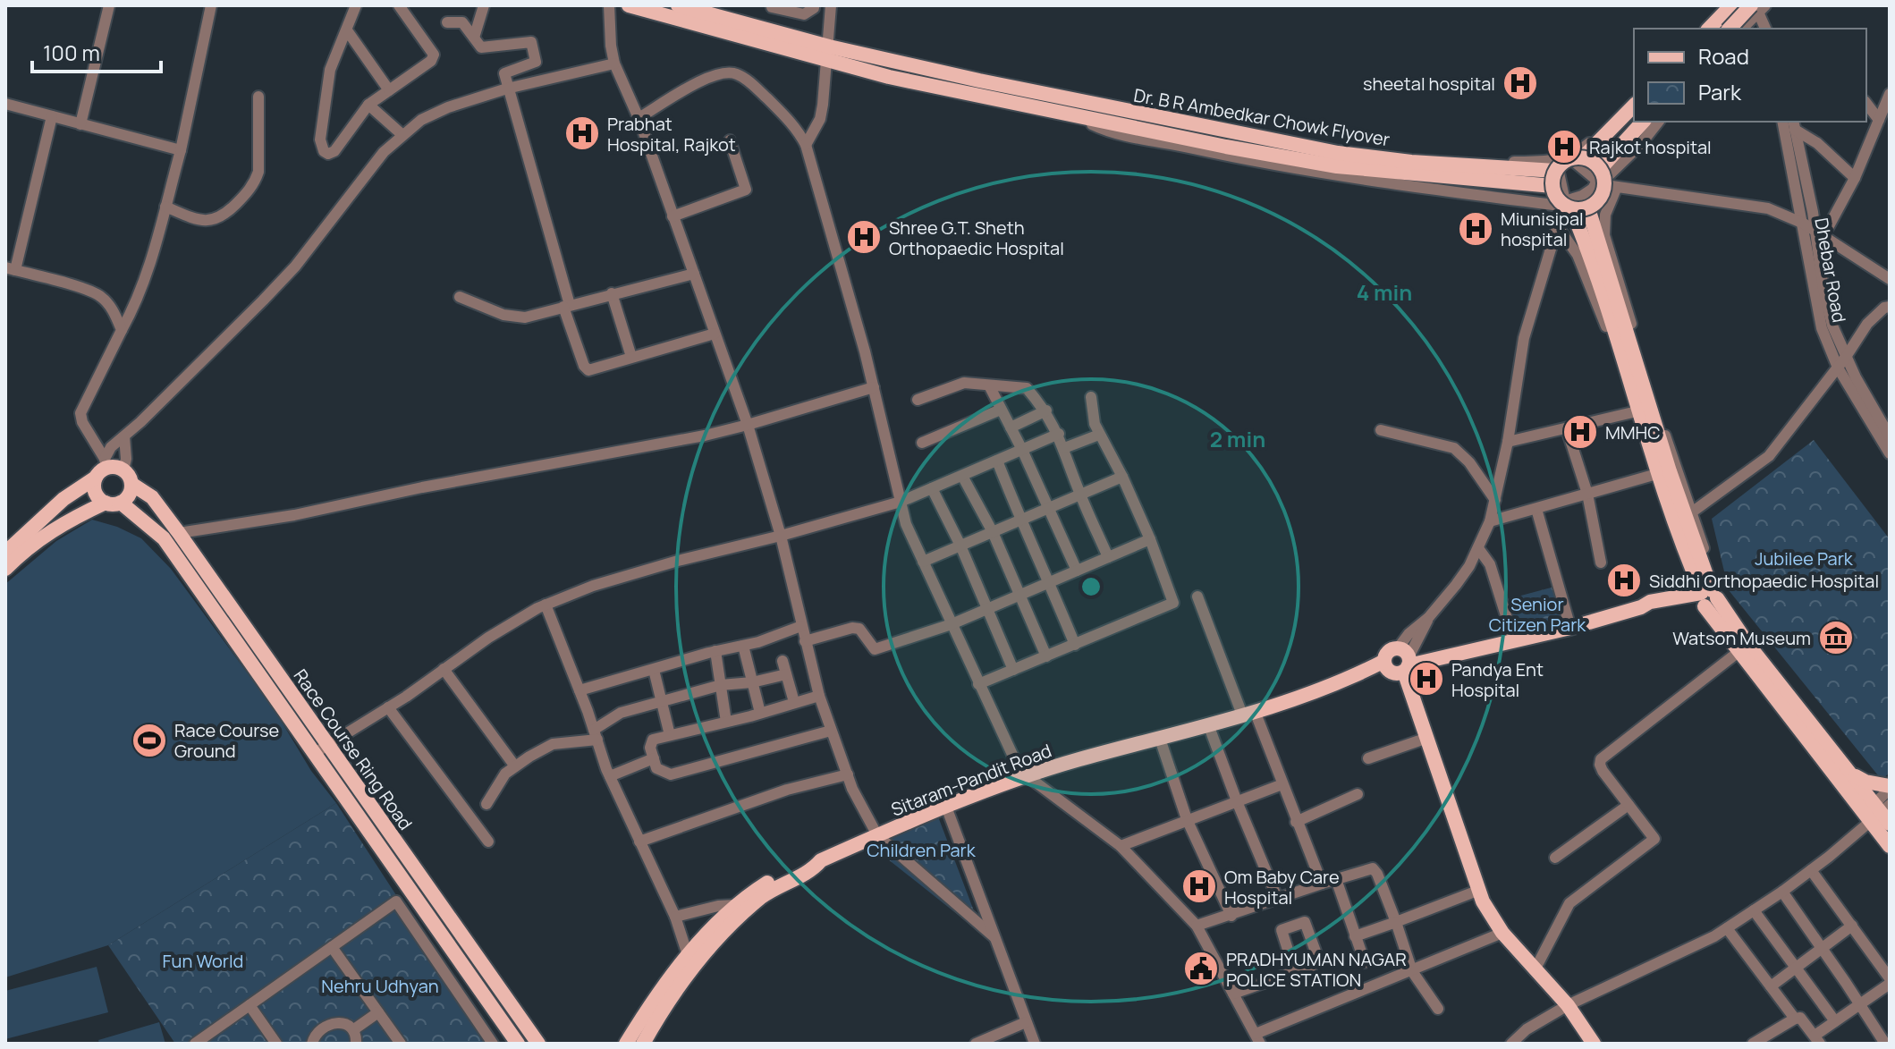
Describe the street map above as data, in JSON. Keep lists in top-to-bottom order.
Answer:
{
  "streets": {
    "main road": ["Dr. B R Ambedkar Chowk Flyover", "Race Course Ring Road", "Sitaram-Pandit Road"],
    "street": ["Dhebar Road"]
  },
  "parks": [
    "Jubilee Park",
    "Senior Citizen Park",
    "Children Park",
    "Fun World",
    "Nehru Udhyan"
  ],
  "places": {
    "hospital": [
      "sheetal hospital",
      "Prabhat Hospital, Rajkot",
      "Rajkot hospital",
      "Miunisipal hospital",
      "Shree G.T. Sheth Orthopaedic Hospital",
      "MMHC",
      "Siddhi Orthopaedic Hospital",
      "Pandya Ent Hospital",
      "Om Baby Care Hospital"
    ],
    "museum": ["Watson Museum"],
    "sports": ["Race Course Ground"],
    "public building": ["PRADHYUMAN NAGAR POLICE STATION"]
  },
  "legend": ["Road", "Park"],
  "scale_bar": "100 m",
  "rings": ["4 min", "2 min"]
}
